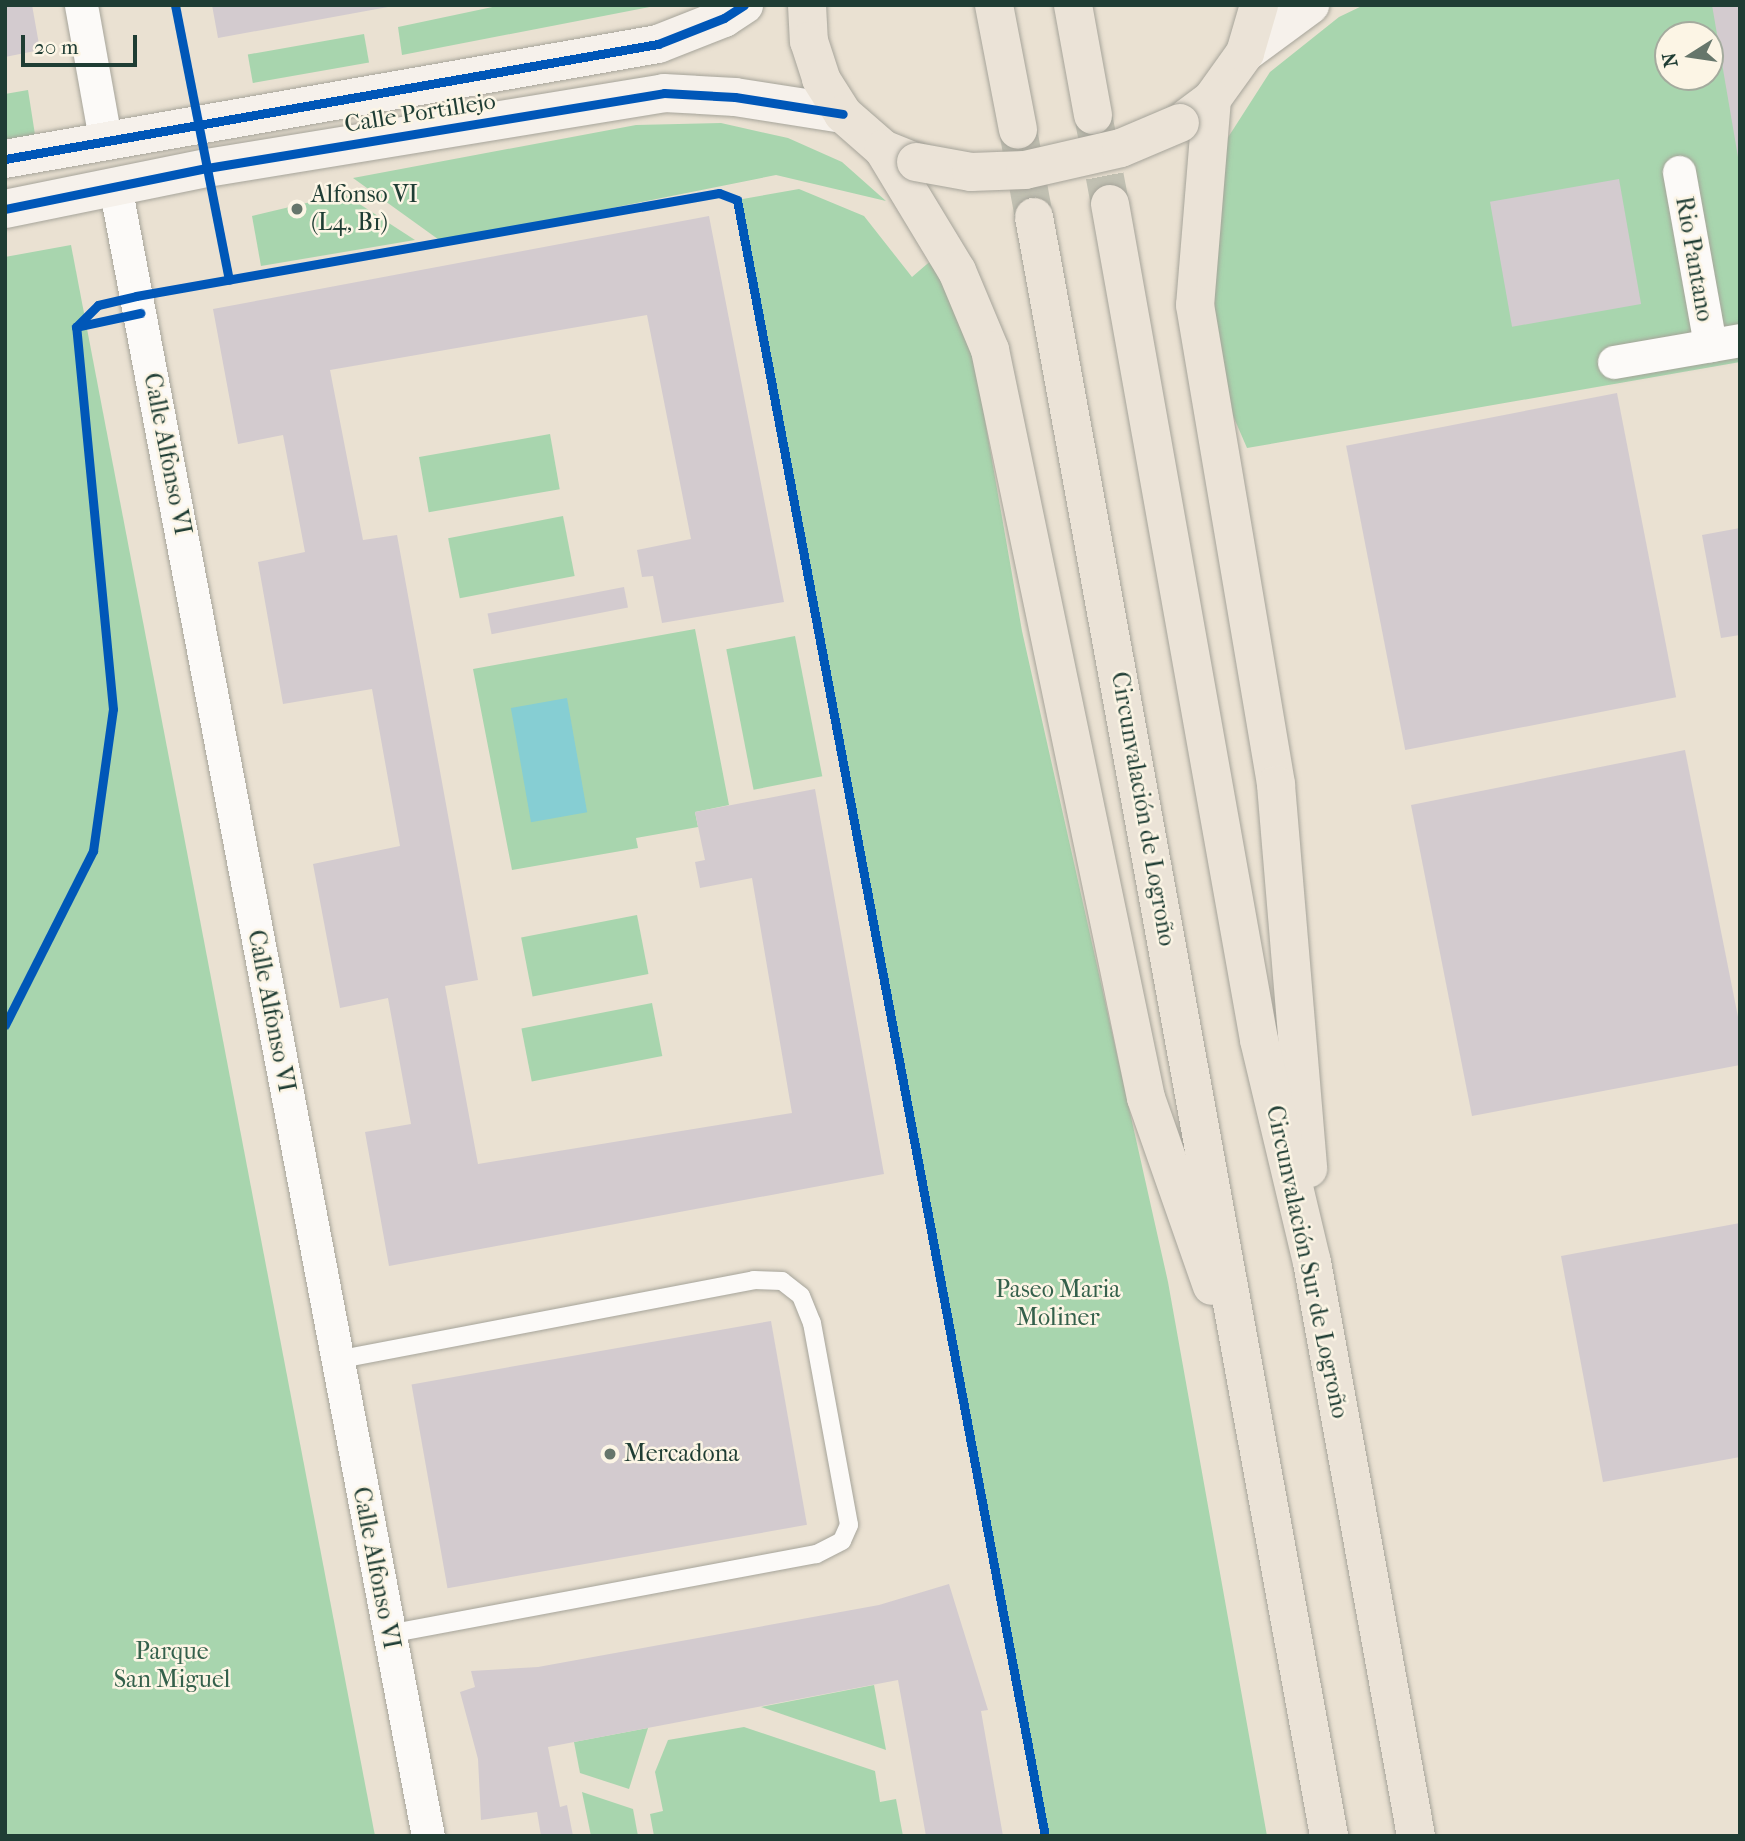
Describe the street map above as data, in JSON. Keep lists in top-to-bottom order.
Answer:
{
  "streets": {
    "main road": ["Calle Portillejo", "Circunvalación de Logroño", "Circunvalación Sur de Logroño"],
    "street": ["Rio Pantano", "Calle Alfonso VI"]
  },
  "crossings": [
    ["Calle Portillejo", "Calle Alfonso VI"]
  ],
  "parks": ["Paseo Maria Moliner", "Parque San Miguel"],
  "places": ["Alfonso VI (L4, B1)", "Mercadona"],
  "scale_bar": "20 m",
  "north": "left"
}
